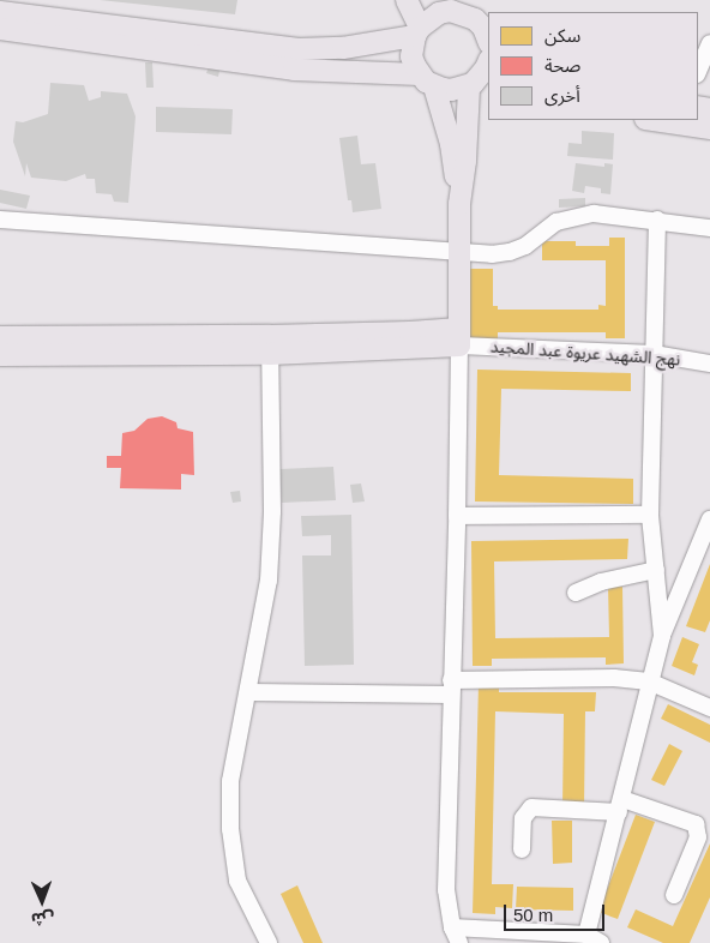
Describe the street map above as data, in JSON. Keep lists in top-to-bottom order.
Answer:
{
  "streets": {
    "street": ["نهج الشهيد عريوة عبد المجيد"]
  },
  "legend": ["سكن", "صحة", "أخرى"],
  "scale_bar": "50 m",
  "north": "bottom"
}
